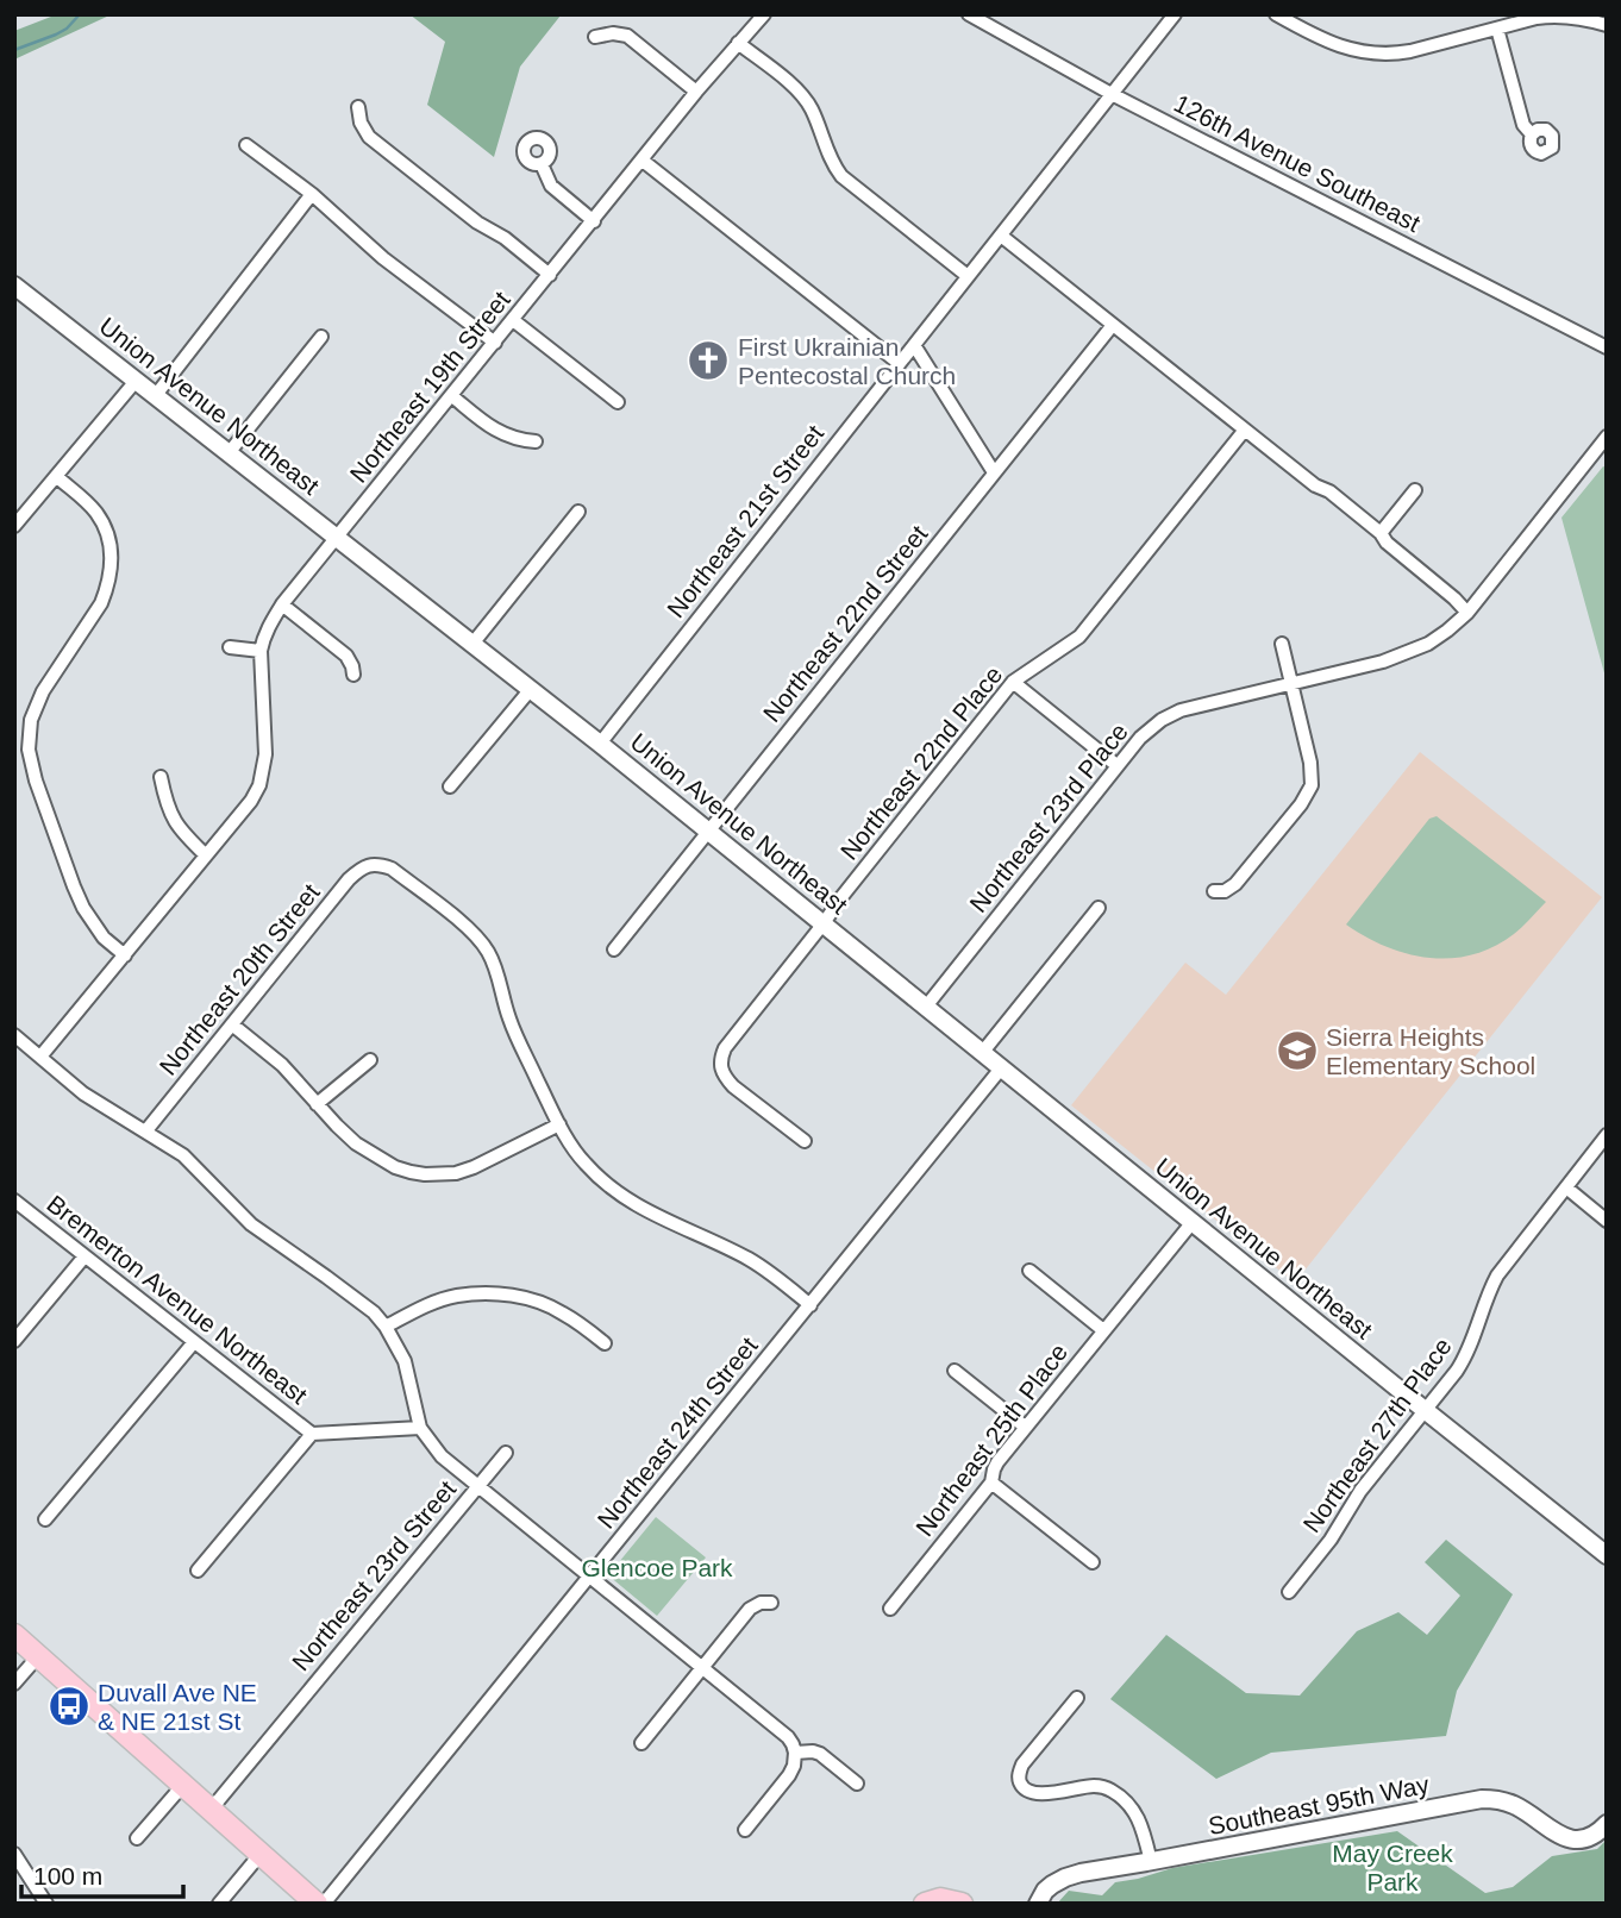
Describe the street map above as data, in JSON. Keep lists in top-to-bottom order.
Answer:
{
  "streets": {
    "street": [
      "126th Avenue Southeast",
      "Northeast 19th Street",
      "Union Avenue Northeast",
      "Northeast 21st Street",
      "Northeast 22nd Street",
      "Northeast 22nd Place",
      "Northeast 23rd Place",
      "Northeast 20th Street",
      "Bremerton Avenue Northeast",
      "Northeast 24th Street",
      "Northeast 27th Place",
      "Northeast 25th Place",
      "Northeast 23rd Street",
      "Southeast 95th Way"
    ]
  },
  "crossings": [
    ["126th Avenue Southeast", "Northeast 21st Street"],
    ["Northeast 19th Street", "Union Avenue Northeast"],
    ["Union Avenue Northeast", "Northeast 21st Street"],
    ["Union Avenue Northeast", "Northeast 22nd Street"],
    ["Union Avenue Northeast", "Northeast 22nd Place"],
    ["Union Avenue Northeast", "Northeast 23rd Place"],
    ["Union Avenue Northeast", "Northeast 24th Street"],
    ["Union Avenue Northeast", "Northeast 27th Place"],
    ["Union Avenue Northeast", "Northeast 25th Place"]
  ],
  "parks": ["Glencoe Park", "May Creek Park"],
  "places": {
    "church": ["First Ukrainian Pentecostal Church"],
    "school or university": ["Sierra Heights Elementary School"],
    "bus stop": ["Duvall Ave NE & NE 21st St"]
  },
  "scale_bar": "100 m"
}
